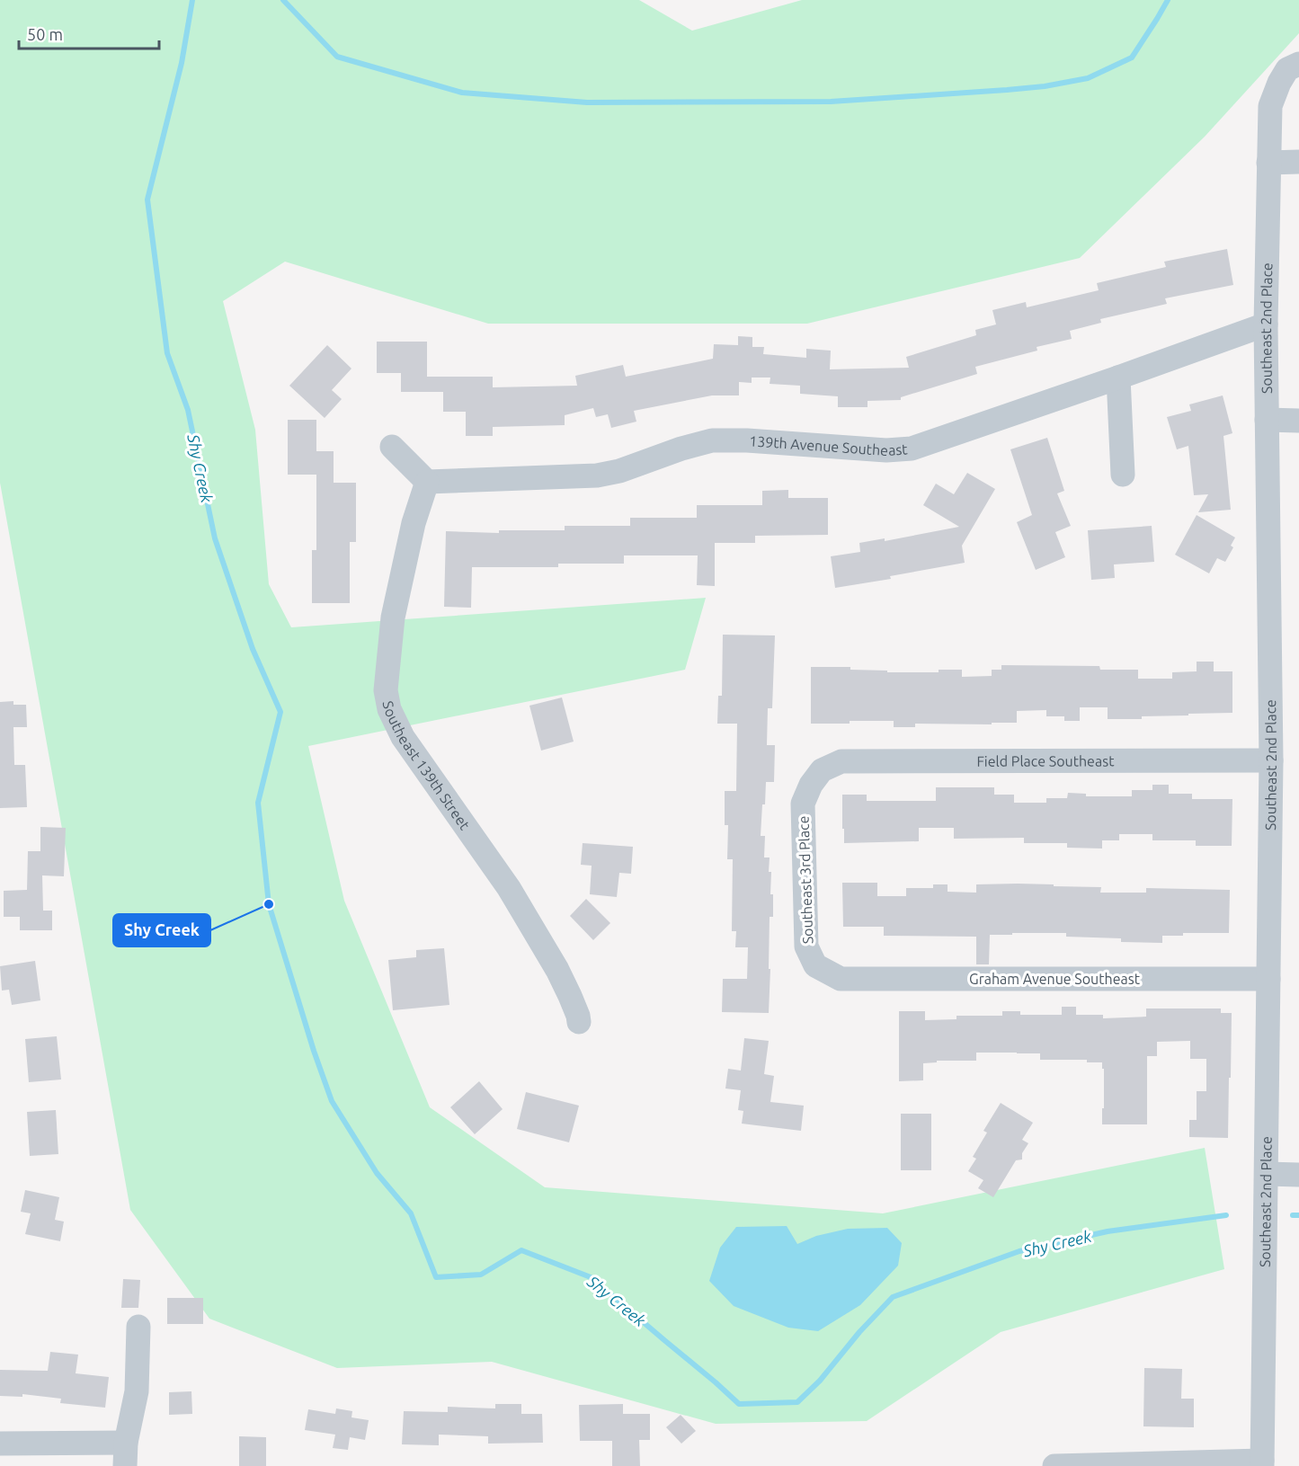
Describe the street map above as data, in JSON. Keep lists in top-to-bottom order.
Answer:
{
  "streets": {
    "street": [
      "Southeast 2nd Place",
      "139th Avenue Southeast",
      "Field Place Southeast",
      "Southeast 139th Street",
      "Southeast 3rd Place",
      "Graham Avenue Southeast"
    ]
  },
  "crossings": [
    ["Southeast 2nd Place", "139th Avenue Southeast"],
    ["Southeast 2nd Place", "Field Place Southeast"],
    ["Southeast 2nd Place", "Graham Avenue Southeast"],
    ["139th Avenue Southeast", "Southeast 139th Street"],
    ["Field Place Southeast", "Southeast 3rd Place"],
    ["Southeast 3rd Place", "Graham Avenue Southeast"]
  ],
  "water": ["Shy Creek"],
  "places": ["Shy Creek"],
  "scale_bar": "50 m"
}
